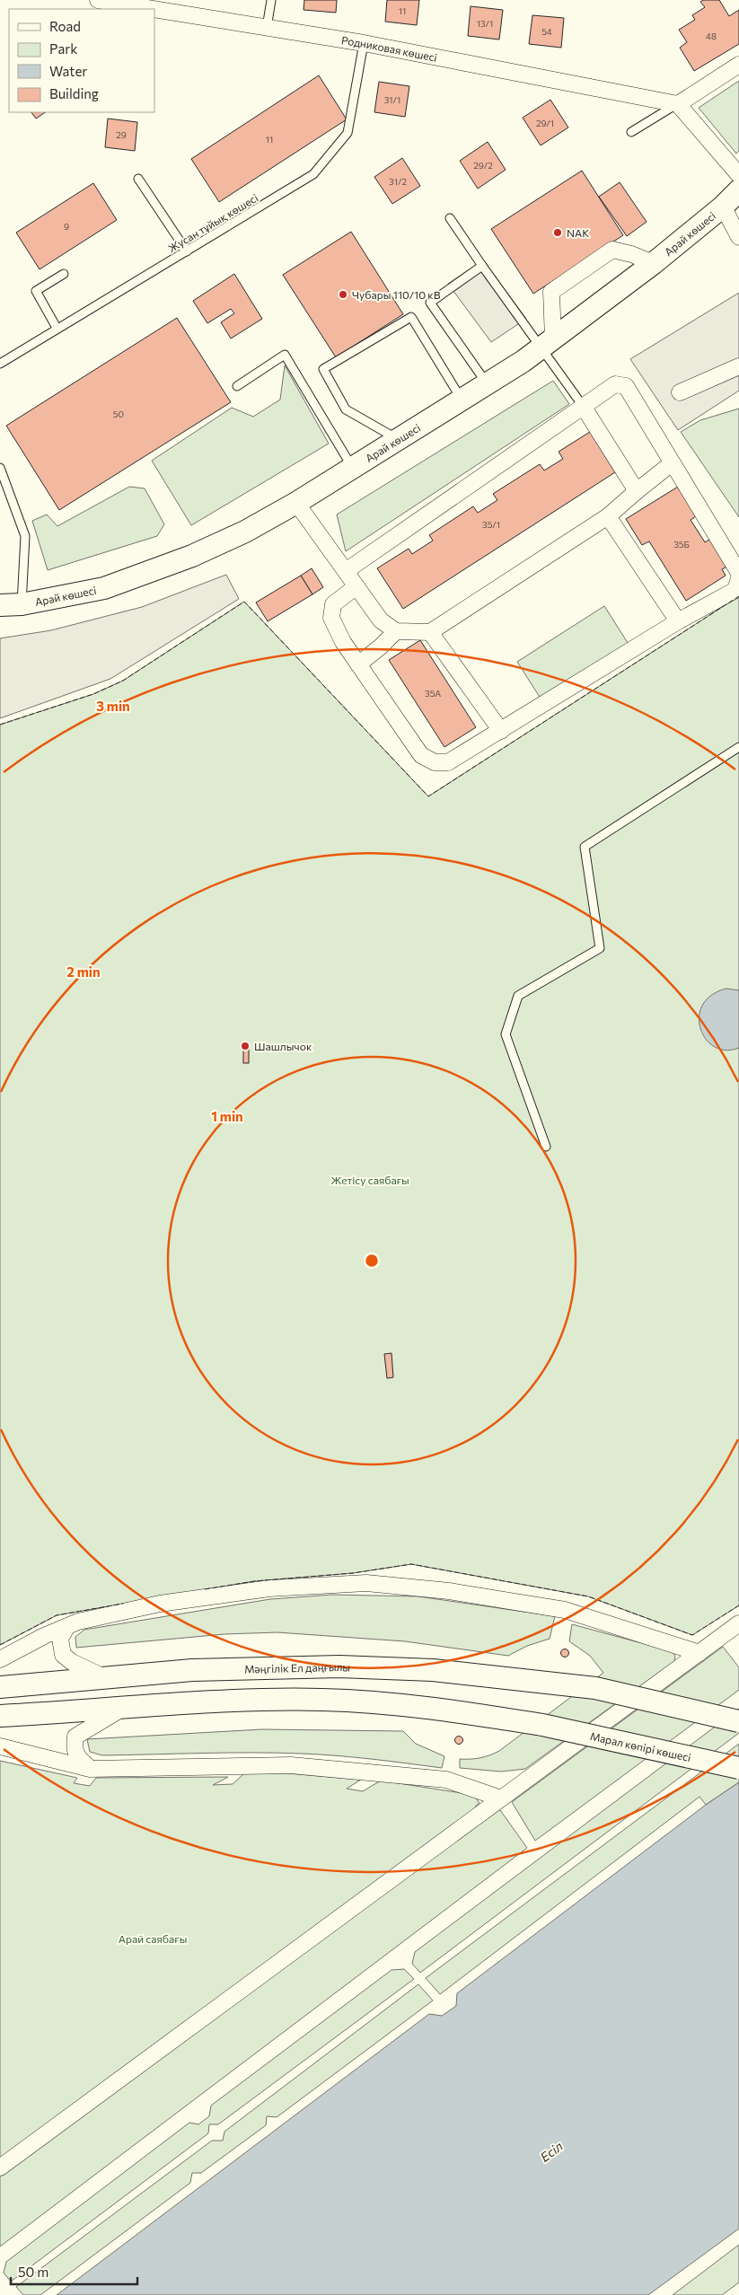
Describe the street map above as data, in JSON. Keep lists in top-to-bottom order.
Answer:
{
  "streets": {
    "main road": ["Арай көшесі", "Мәңгілік Ел даңғылы", "Марал көпірі көшесі"],
    "street": ["Родниковая көшесі"],
    "lane": ["Жусан тұйық көшесі"]
  },
  "crossings": [
    ["Родниковая көшесі", "Жусан тұйық көшесі"]
  ],
  "water": ["Есіл"],
  "parks": ["Жетісу саябағы", "Арай саябағы"],
  "places": ["NAK", "Чубары 110/10 кВ", "Шашлычок"],
  "house_numbers": [
    "11",
    "13/1",
    "54",
    "48",
    "31/1",
    "29/1",
    "29",
    "11",
    "29/2",
    "31/2",
    "9",
    "50",
    "35/1",
    "35Б",
    "35А"
  ],
  "legend": [
    "Road",
    "Park",
    "Water",
    "Building"
  ],
  "scale_bar": "50 m",
  "rings": ["3 min", "2 min", "1 min"]
}
